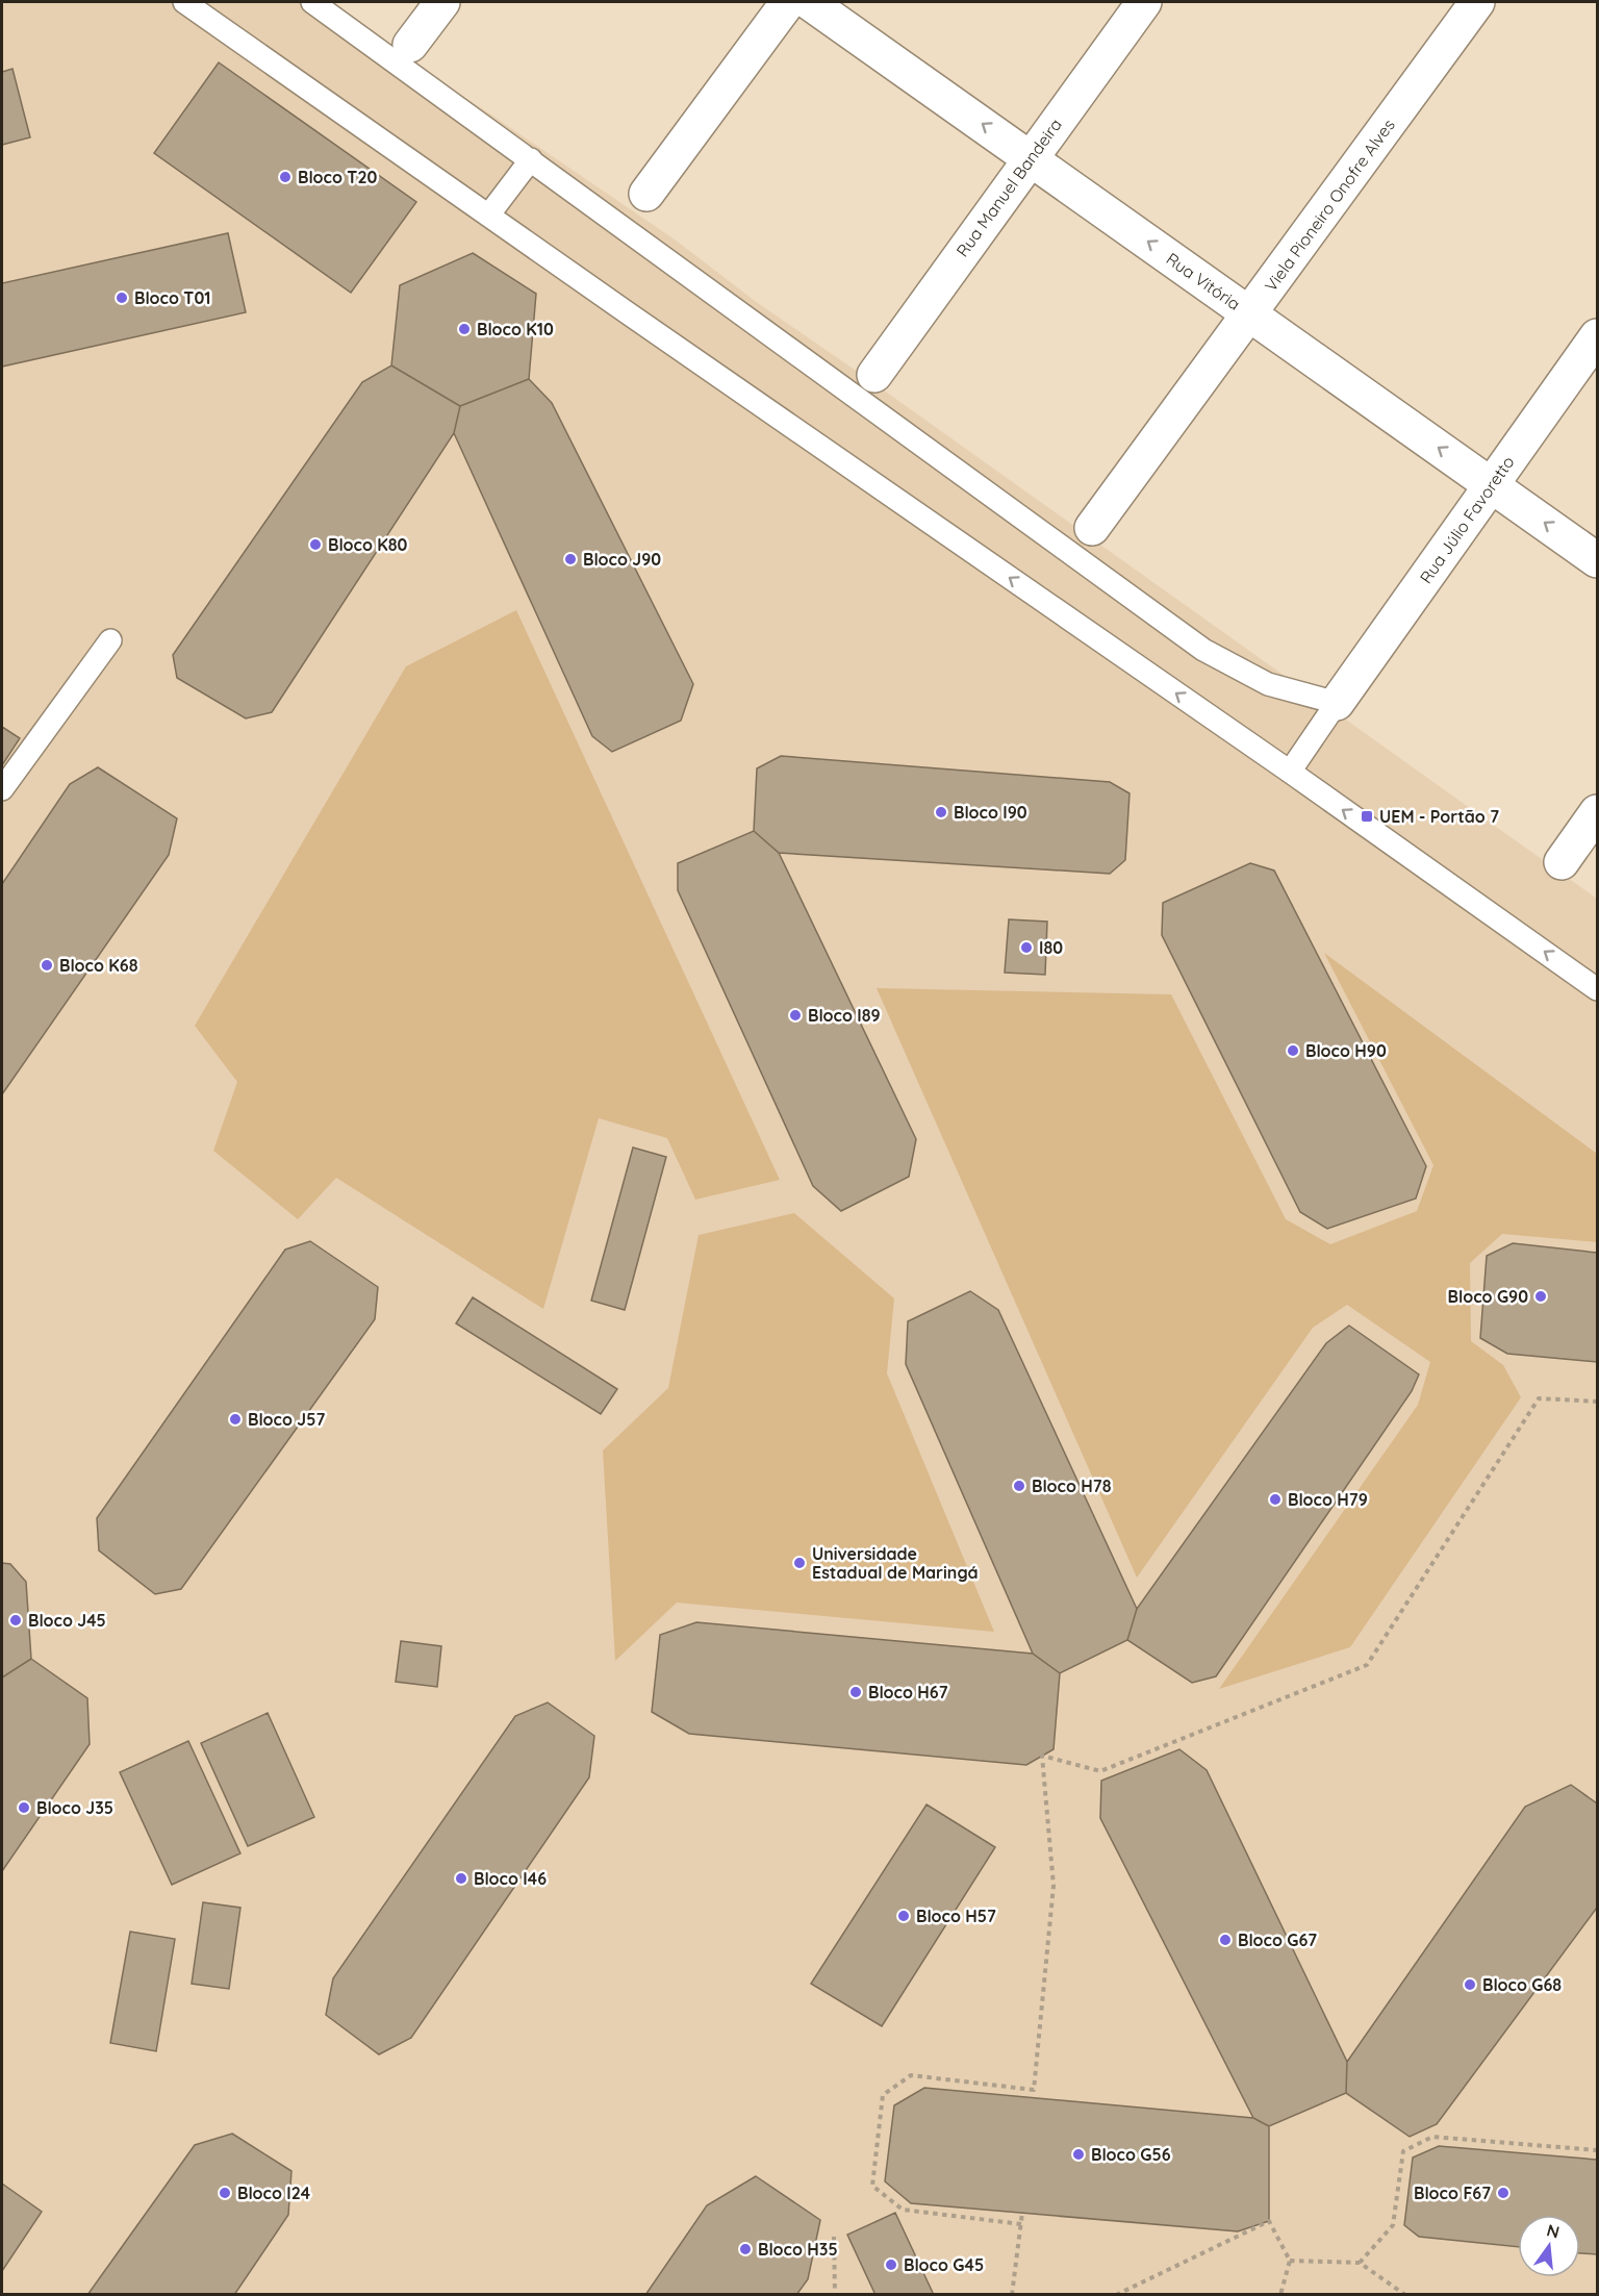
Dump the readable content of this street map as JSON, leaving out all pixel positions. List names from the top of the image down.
{
  "streets": {
    "street": [
      "Rua Manuel Bandeira",
      "Viela Pioneiro Onofre Alves",
      "Rua Vitória",
      "Rua Júlio Favoretto"
    ]
  },
  "crossings": [
    ["Rua Manuel Bandeira", "Rua Vitória"],
    ["Viela Pioneiro Onofre Alves", "Rua Vitória"],
    ["Rua Vitória", "Rua Júlio Favoretto"]
  ],
  "one_way": ["Rua Vitória"],
  "places": {
    "other": [
      "Bloco T20",
      "Bloco T01",
      "Bloco K10",
      "Bloco K80",
      "Bloco J90",
      "Bloco I90",
      "I80",
      "Bloco K68",
      "Bloco I89",
      "Bloco H90",
      "Bloco G90",
      "Bloco J57",
      "Bloco H78",
      "Bloco H79",
      "Universidade Estadual de Maringá",
      "Bloco J45",
      "Bloco H67",
      "Bloco J35",
      "Bloco I46",
      "Bloco H57",
      "Bloco G67",
      "Bloco G68",
      "Bloco G56",
      "Bloco I24",
      "Bloco F67",
      "Bloco H35",
      "Bloco G45"
    ],
    "transit": ["UEM - Portão 7"]
  },
  "north": "top"
}
